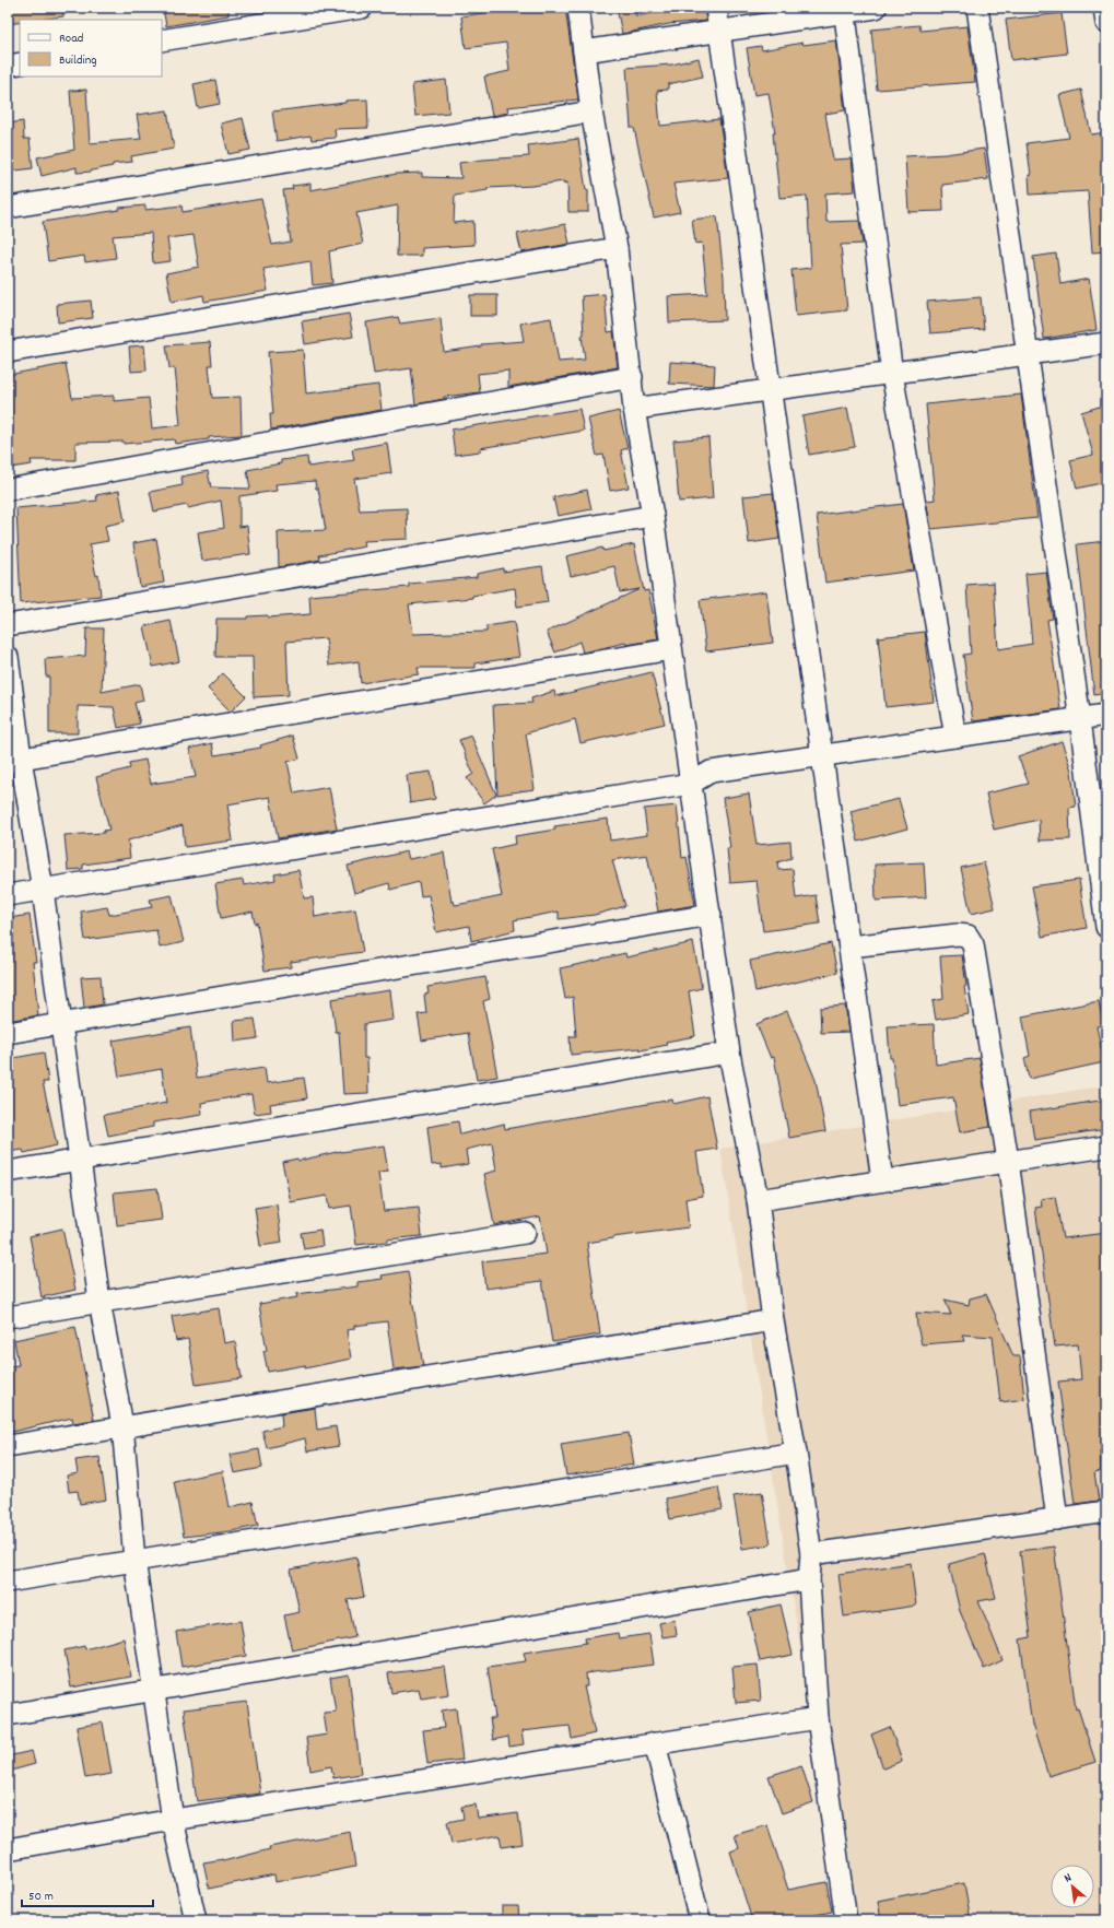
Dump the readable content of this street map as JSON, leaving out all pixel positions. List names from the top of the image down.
{
  "legend": ["Road", "Building"],
  "scale_bar": "50 m",
  "north": "top left"
}
